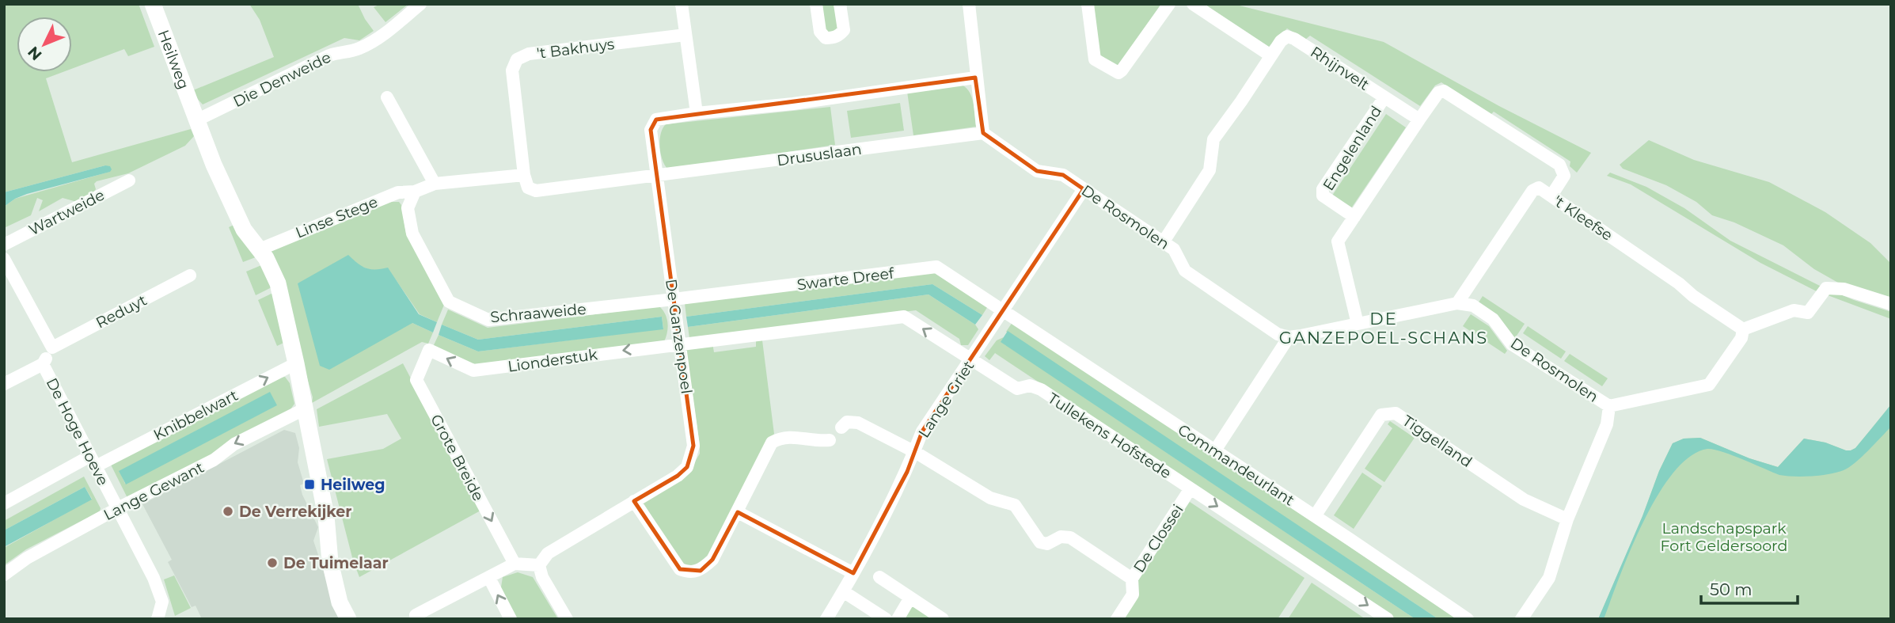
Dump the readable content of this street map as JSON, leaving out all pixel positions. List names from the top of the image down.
{
  "streets": {
    "street": [
      "'t Bakhuys",
      "Heilweg",
      "Rhijnvelt",
      "Die Denweide",
      "Engelenland",
      "Drususlaan",
      "Wartweide",
      "Linse Stege",
      "De Rosmolen",
      "'t Kleefse",
      "Swarte Dreef",
      "Reduyt",
      "Schraaweide",
      "De Ganzenpoel",
      "Lionderstuk",
      "Lange Griet",
      "Knibbelwart",
      "De Hoge Hoeve",
      "Tullekens Hofstede",
      "Tiggelland",
      "Grote Breide",
      "Commandeurlant",
      "Lange Gewant",
      "De Clossei"
    ]
  },
  "crossings": [
    ["Heilweg", "Die Denweide"],
    ["Heilweg", "Linse Stege"],
    ["Heilweg", "Knibbelwart"],
    ["Heilweg", "Lange Gewant"],
    ["Rhijnvelt", "Engelenland"],
    ["Rhijnvelt", "De Rosmolen"],
    ["Drususlaan", "De Rosmolen"],
    ["Drususlaan", "De Ganzenpoel"],
    ["Linse Stege", "Schraaweide"],
    ["De Rosmolen", "'t Kleefse"],
    ["De Rosmolen", "Lange Griet"],
    ["De Rosmolen", "Tiggelland"],
    ["Swarte Dreef", "Schraaweide"],
    ["Swarte Dreef", "De Ganzenpoel"],
    ["Swarte Dreef", "Lange Griet"],
    ["Swarte Dreef", "Commandeurlant"],
    ["Reduyt", "De Hoge Hoeve"],
    ["Schraaweide", "De Ganzenpoel"],
    ["De Ganzenpoel", "Lionderstuk"],
    ["De Ganzenpoel", "Tullekens Hofstede"],
    ["Lionderstuk", "Tullekens Hofstede"],
    ["Lionderstuk", "Grote Breide"],
    ["Lange Griet", "Tullekens Hofstede"],
    ["Lange Griet", "Commandeurlant"],
    ["Knibbelwart", "De Hoge Hoeve"],
    ["De Hoge Hoeve", "Lange Gewant"],
    ["Tullekens Hofstede", "De Clossei"],
    ["Tiggelland", "Commandeurlant"]
  ],
  "one_way": [
    "Lionderstuk",
    "Knibbelwart",
    "Grote Breide",
    "Lange Gewant"
  ],
  "districts": ["DE GANZEPOEL-SCHANS"],
  "parks": ["Landschapspark Fort Geldersoord"],
  "places": {
    "transit": ["Heilweg"],
    "other": ["De Verrekijker", "De Tuimelaar"]
  },
  "scale_bar": "50 m",
  "north": "bottom left"
}
